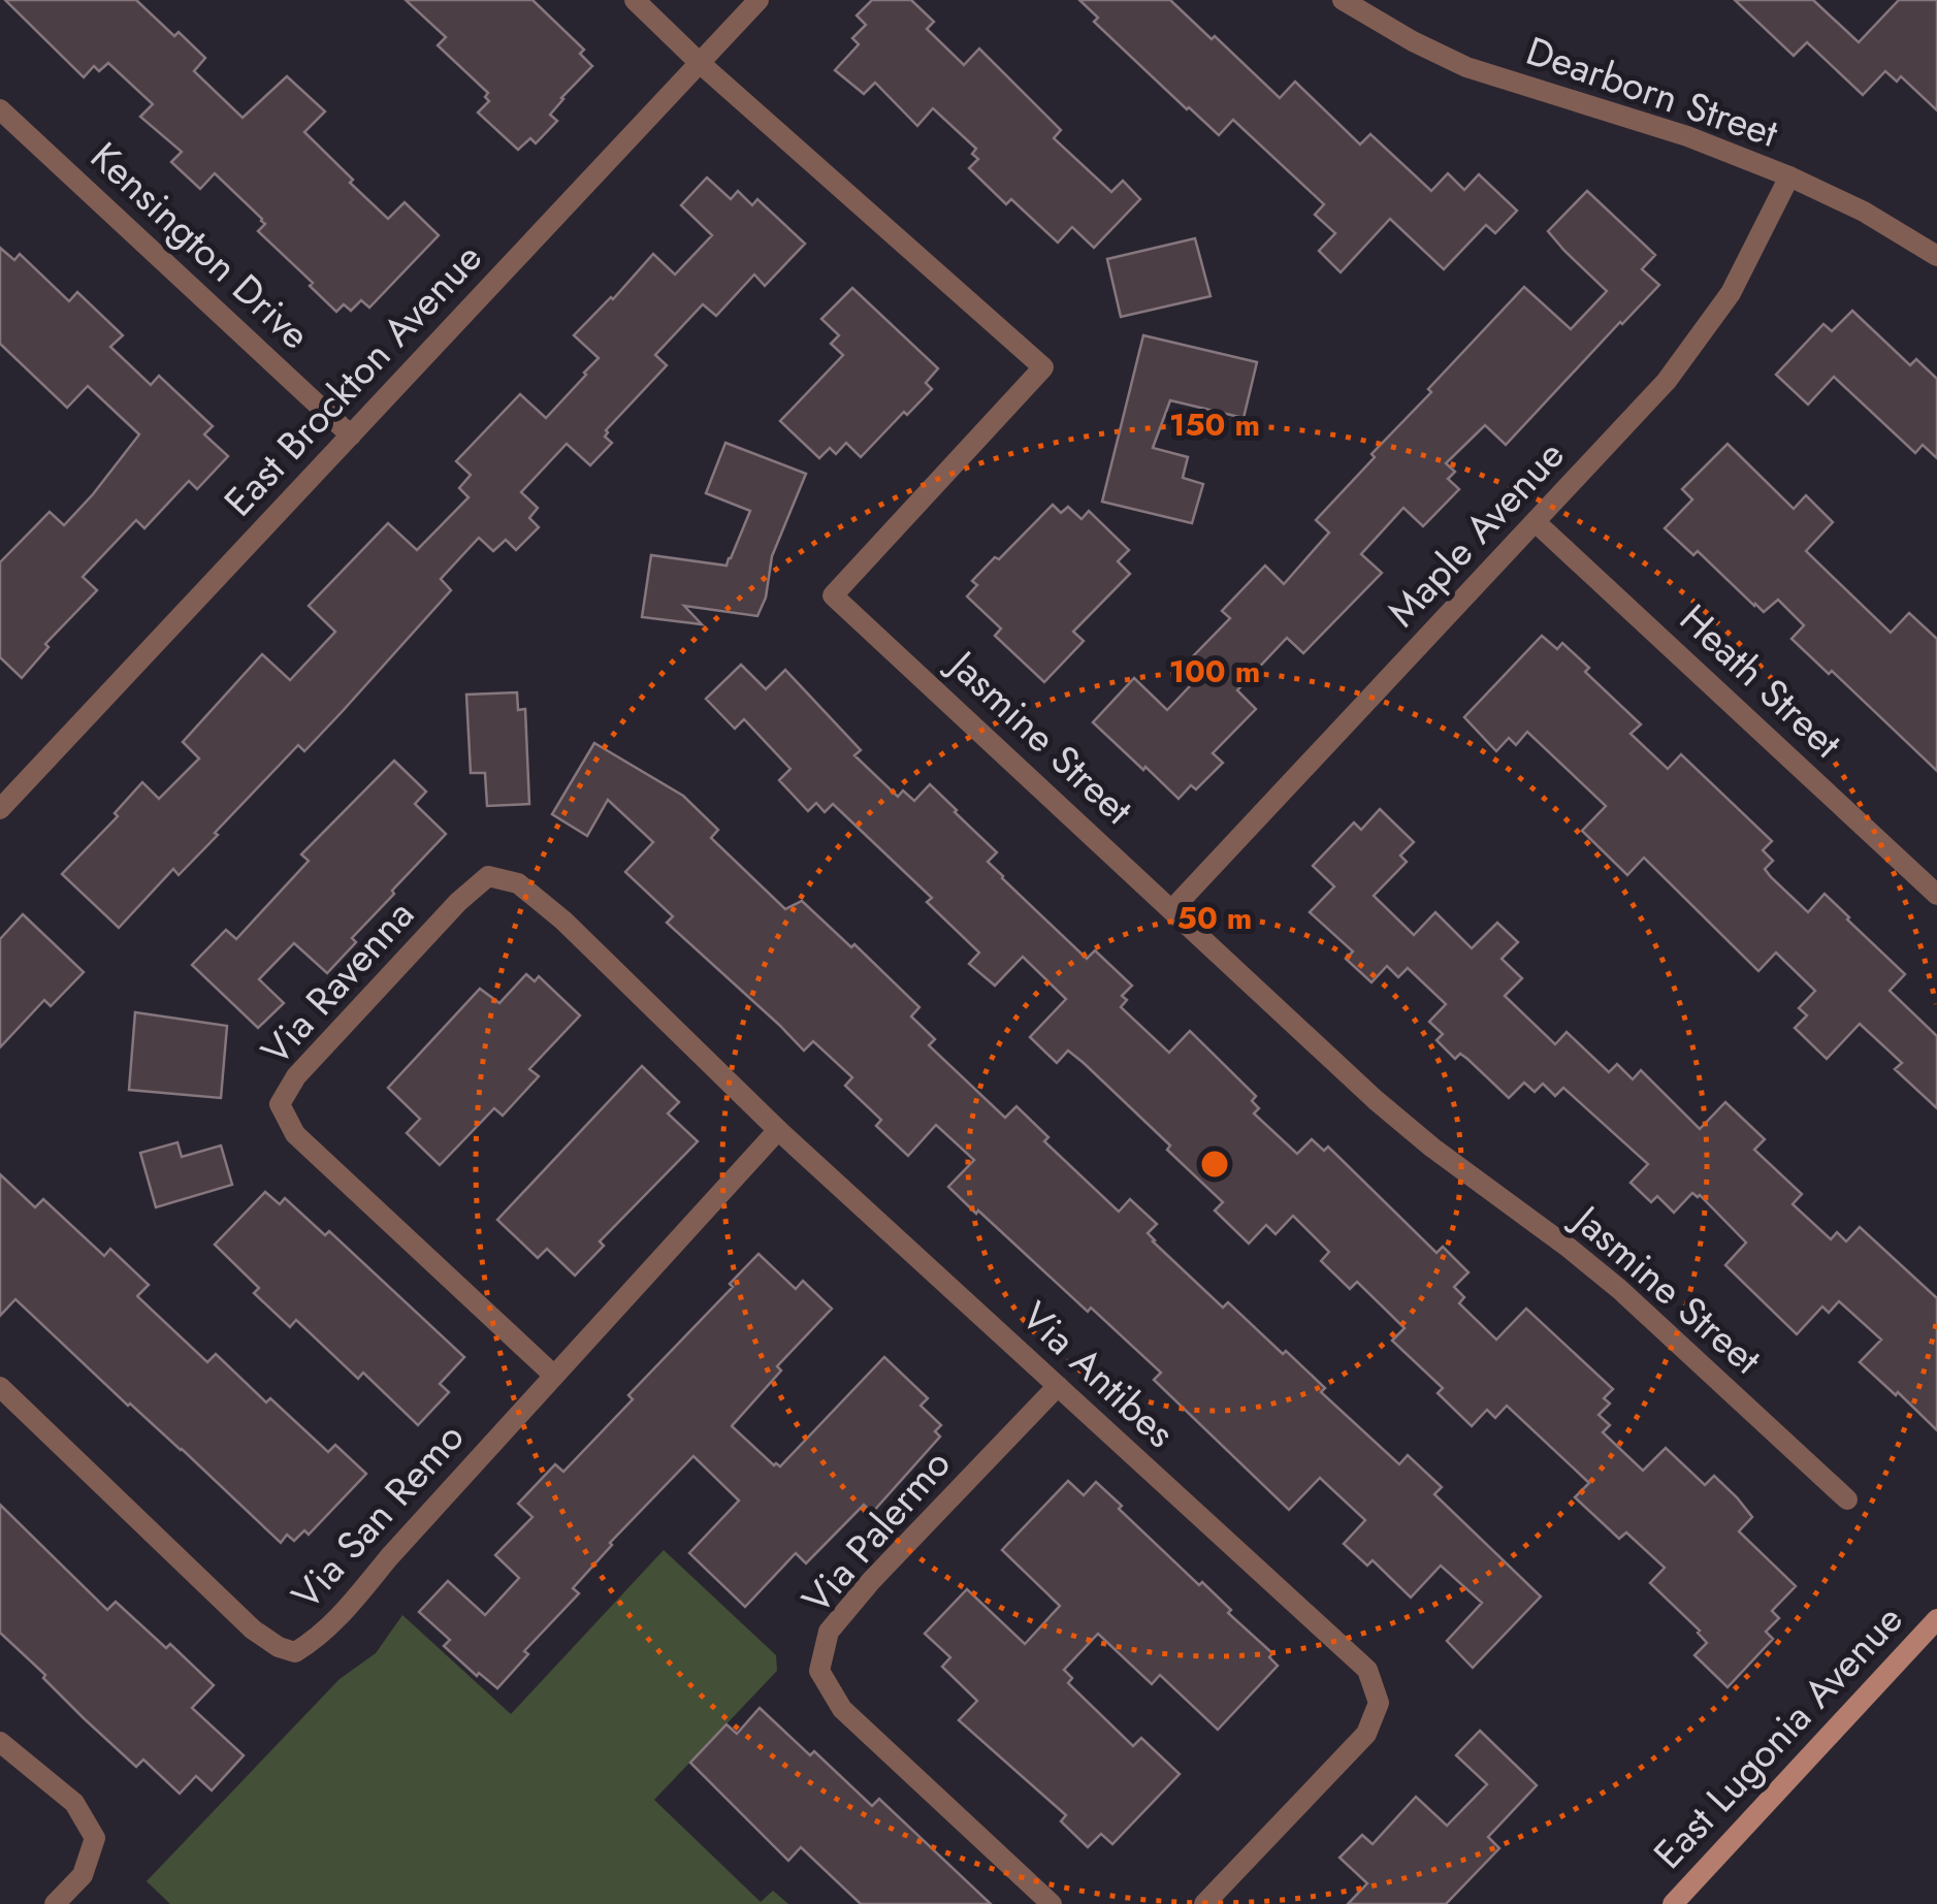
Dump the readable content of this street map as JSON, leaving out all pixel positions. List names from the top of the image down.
{
  "streets": {
    "main road": ["East Lugonia Avenue"],
    "street": [
      "Dearborn Street",
      "Kensington Drive",
      "East Brockton Avenue",
      "Maple Avenue",
      "Heath Street",
      "Jasmine Street",
      "Via Ravenna",
      "Via Antibes",
      "Via San Remo",
      "Via Palermo"
    ]
  },
  "crossings": [
    ["Dearborn Street", "Maple Avenue"],
    ["Kensington Drive", "East Brockton Avenue"],
    ["East Brockton Avenue", "Jasmine Street"],
    ["Maple Avenue", "Heath Street"],
    ["Maple Avenue", "Jasmine Street"],
    ["Via Ravenna", "Via Antibes"],
    ["Via Ravenna", "Via San Remo"],
    ["Via Antibes", "Via San Remo"],
    ["Via Antibes", "Via Palermo"]
  ],
  "rings": ["150 m", "100 m", "50 m"]
}
